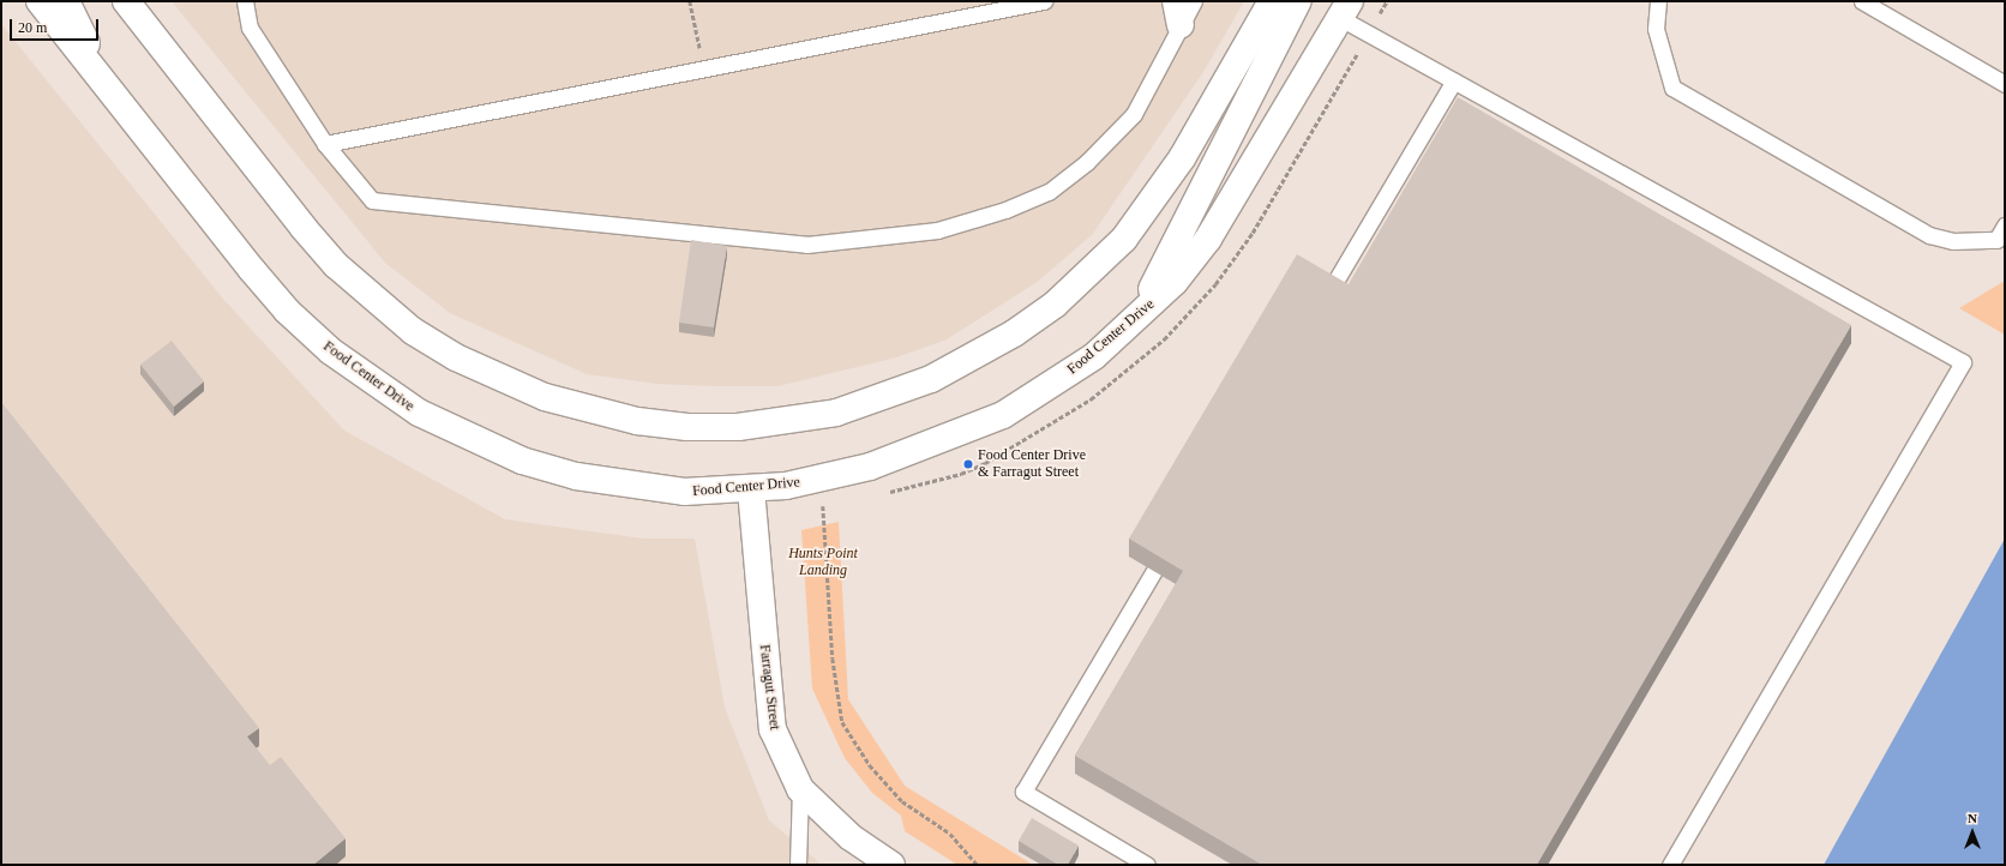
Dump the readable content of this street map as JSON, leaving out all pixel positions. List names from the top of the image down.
{
  "streets": {
    "main road": ["Food Center Drive", "Farragut Street"]
  },
  "crossings": [
    ["Food Center Drive", "Farragut Street"]
  ],
  "parks": ["Hunts Point Landing"],
  "places": ["Food Center Drive & Farragut Street"],
  "scale_bar": "20 m",
  "north": "top"
}
